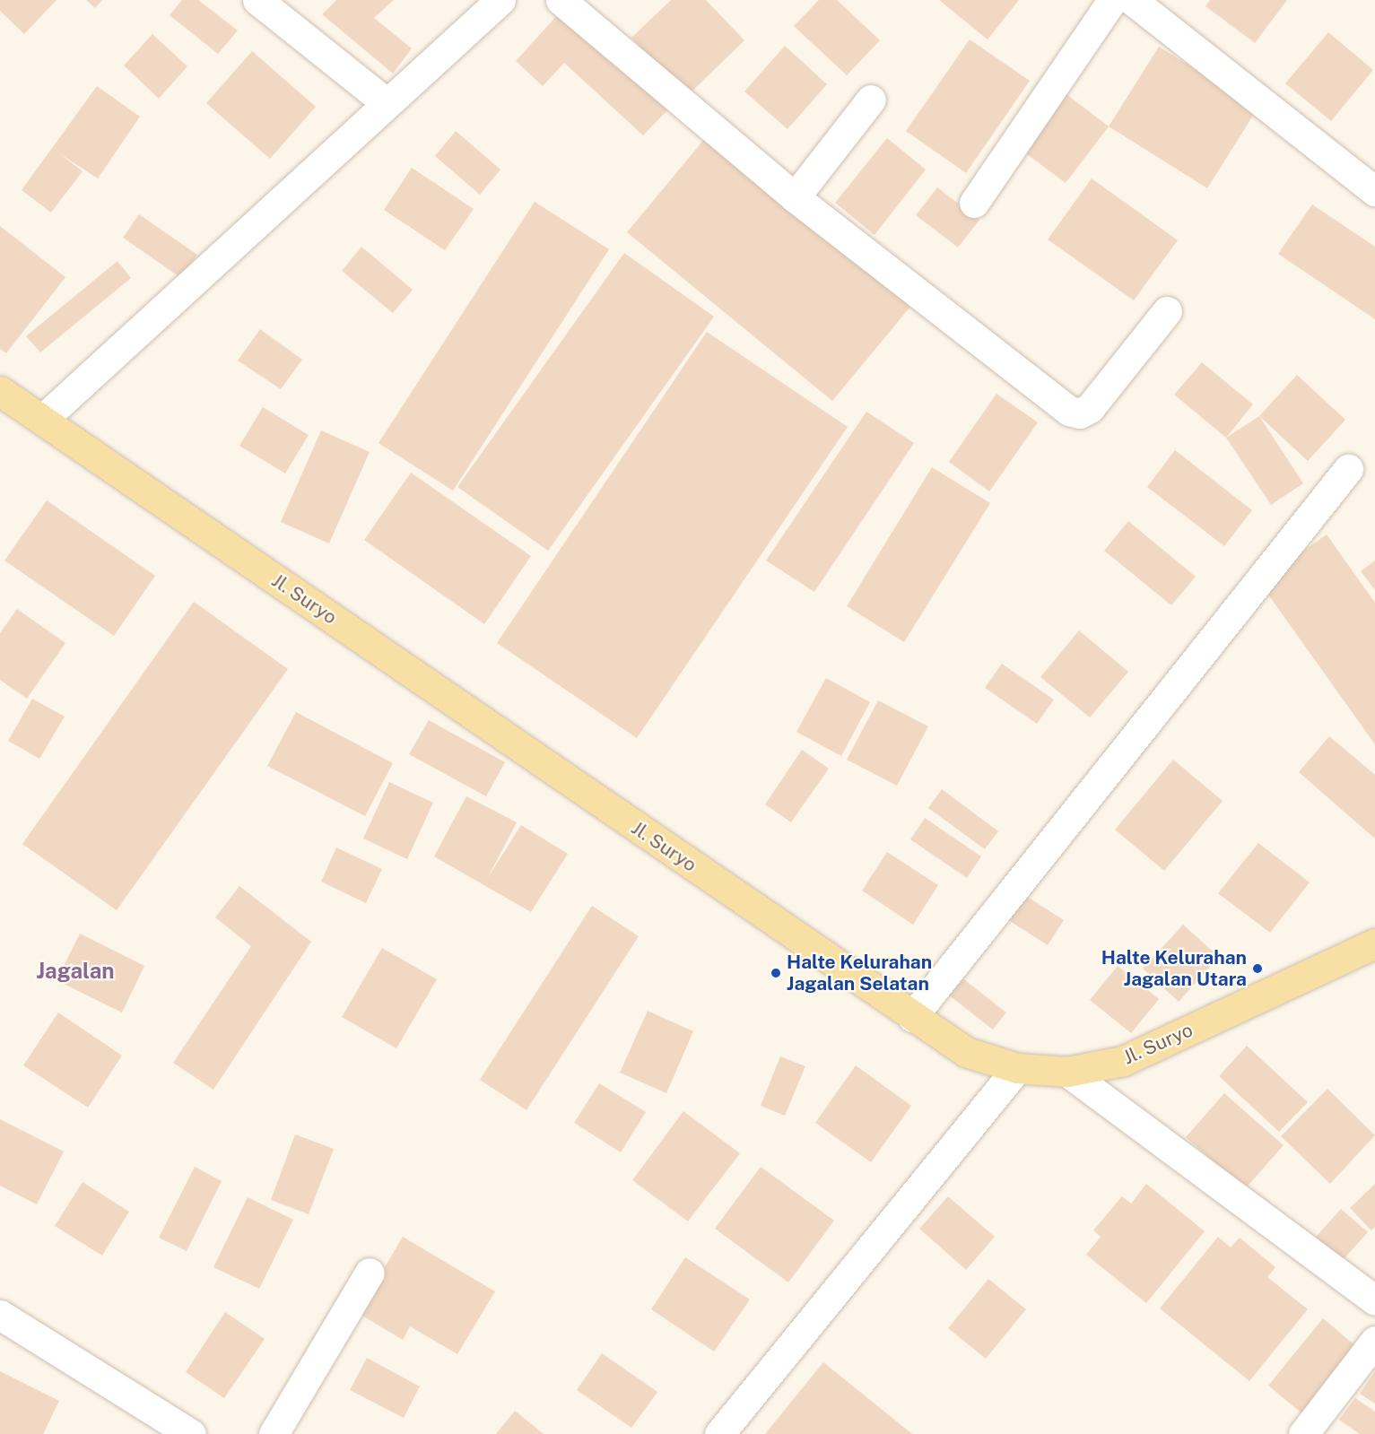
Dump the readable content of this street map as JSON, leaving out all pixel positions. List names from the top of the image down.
{
  "streets": {
    "main road": ["Jl. Suryo"]
  },
  "districts": ["Jagalan"],
  "places": ["Halte Kelurahan Jagalan Utara", "Halte Kelurahan Jagalan Selatan"]
}
